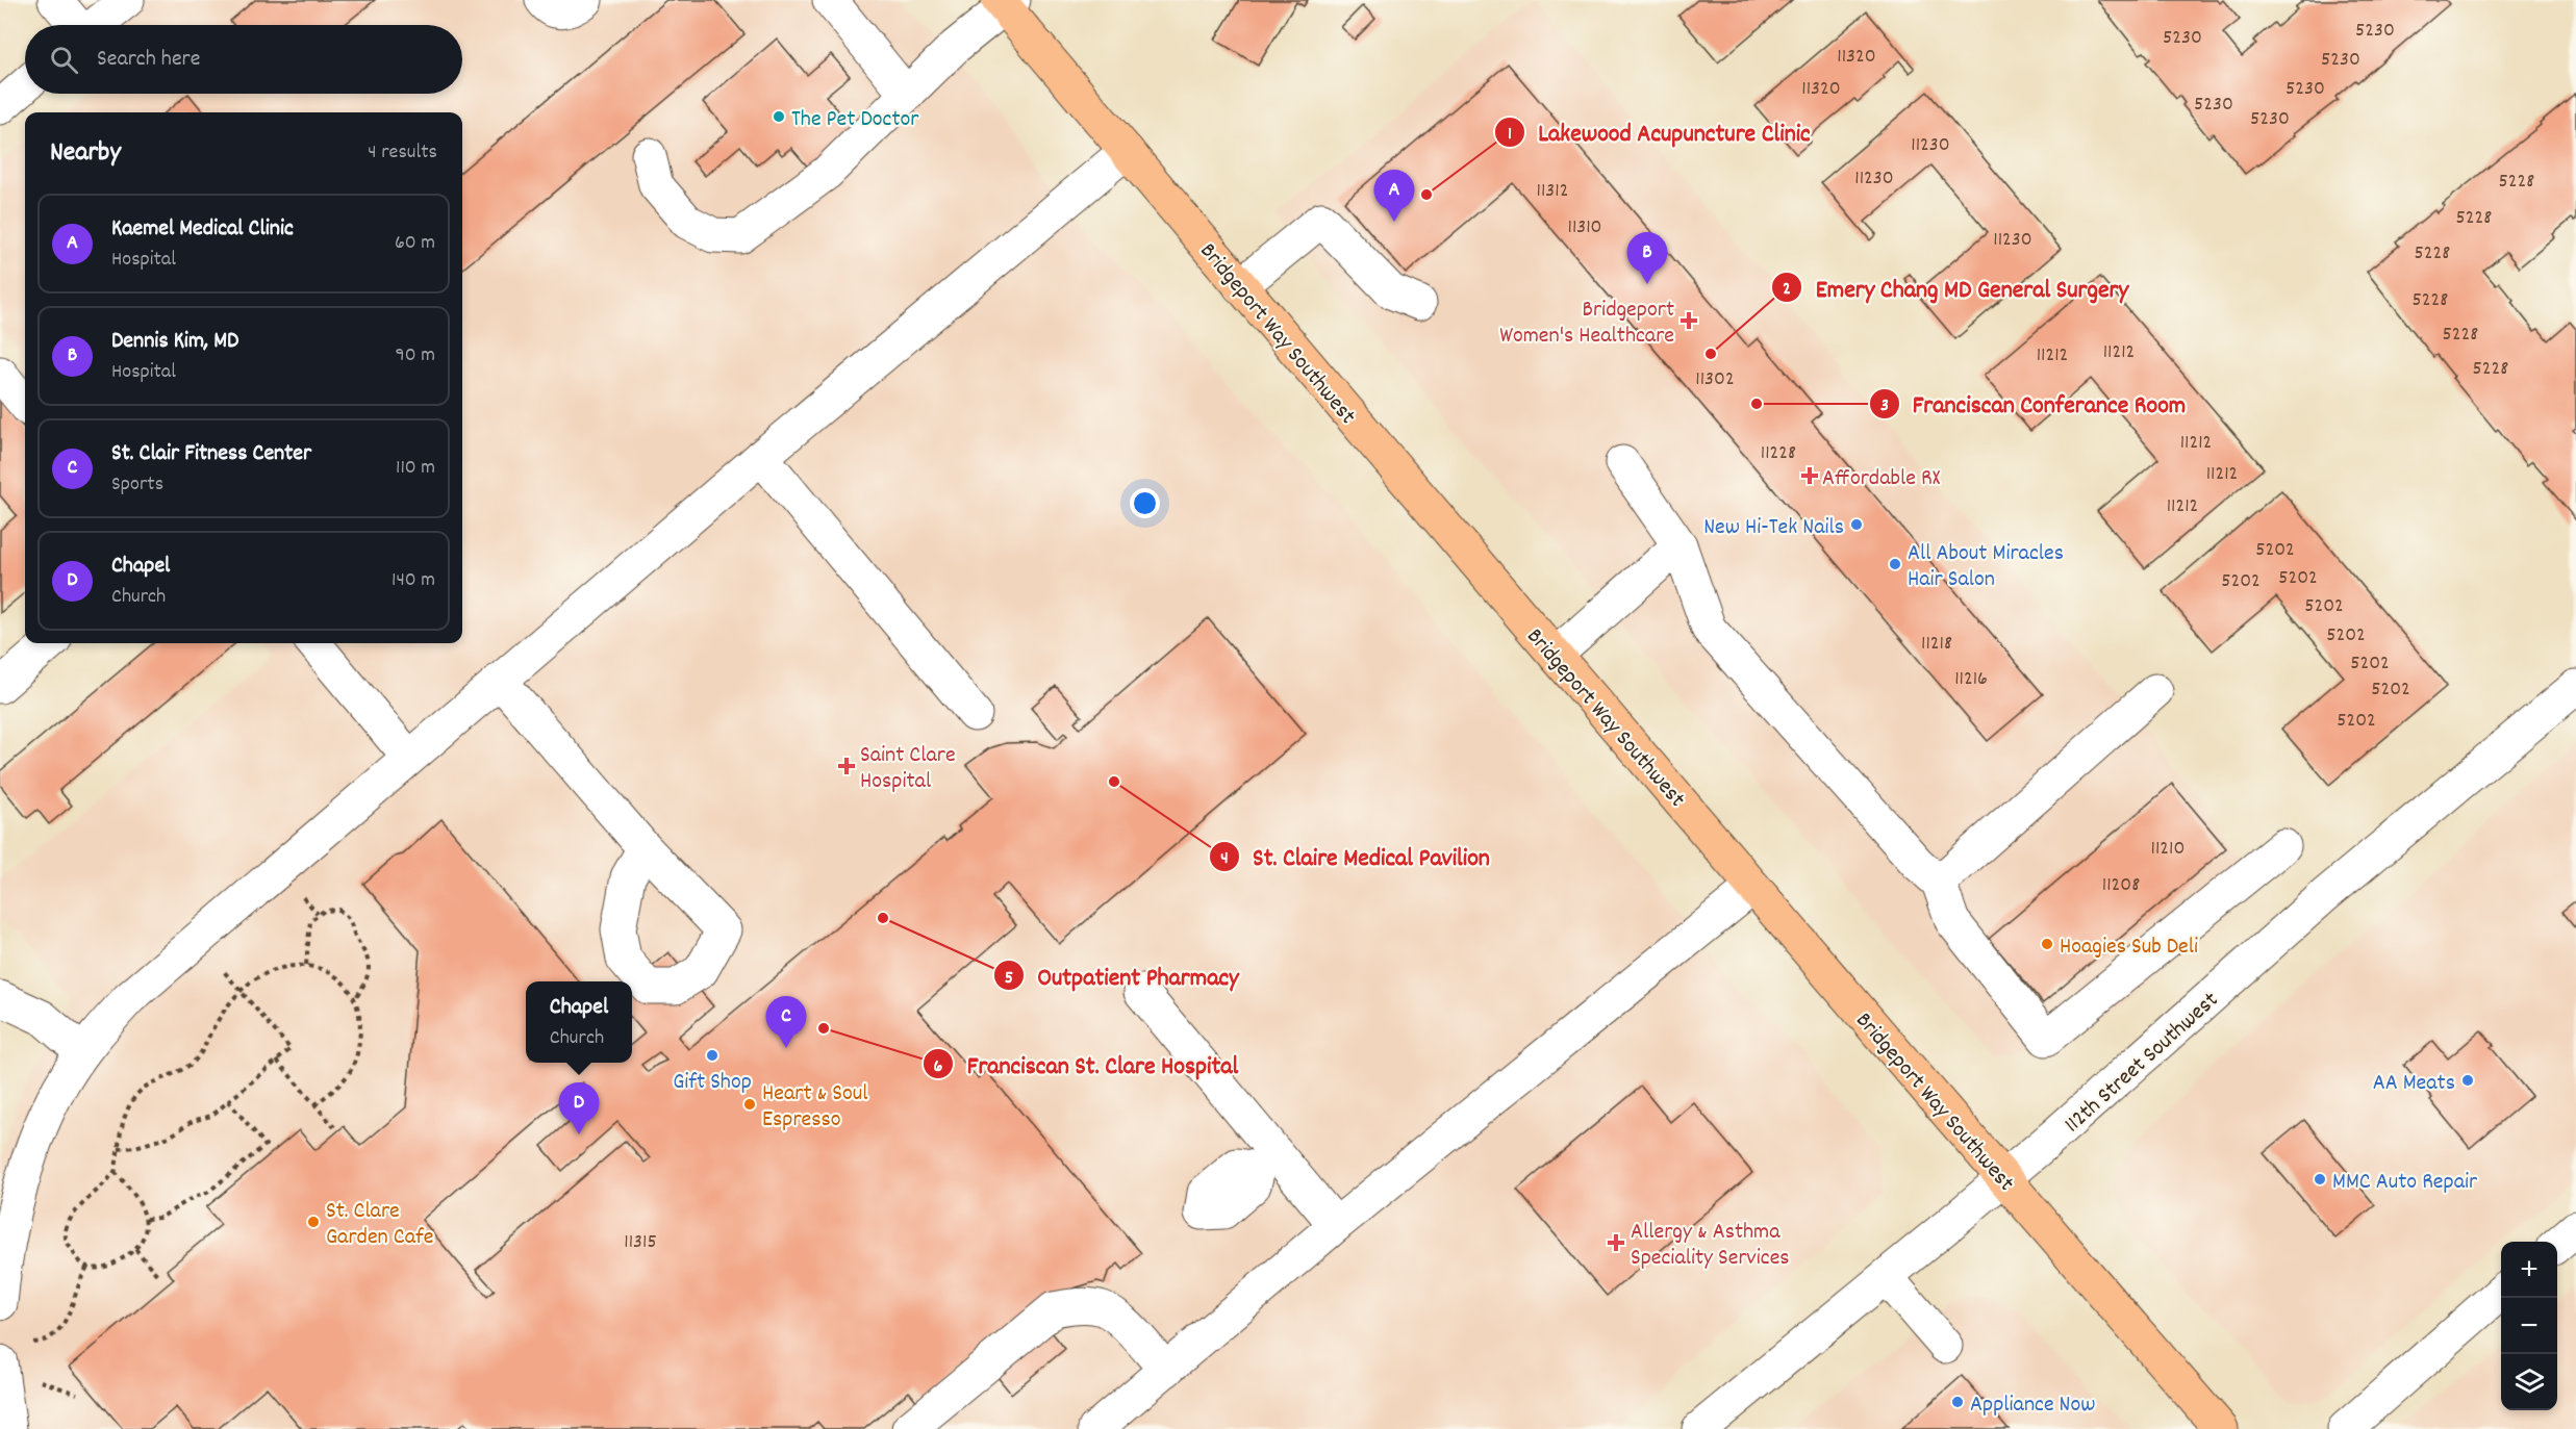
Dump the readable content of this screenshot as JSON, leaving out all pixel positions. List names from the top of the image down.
{
  "streets": {
    "main road": ["Bridgeport Way Southwest"],
    "street": ["112th Street Southwest"]
  },
  "crossings": [
    ["Bridgeport Way Southwest", "112th Street Southwest"]
  ],
  "places": {
    "other": [
      "The Pet Doctor",
      "Lakewood Acupuncture Clinic",
      "Emery Chang MD General Surgery",
      "Franciscan Conferance Room",
      "New Hi-Tek Nails",
      "All About Miracles Hair Salon",
      "St. Claire Medical Pavilion",
      "Outpatient Pharmacy",
      "Hoagies Sub Deli",
      "Franciscan St. Clare Hospital",
      "Gift Shop",
      "AA Meats",
      "Heart & Soul Espresso",
      "MMC Auto Repair",
      "St. Clare Garden Cafe",
      "Appliance Now"
    ],
    "health": [
      "Bridgeport Women's Healthcare",
      "Affordable RX",
      "Saint Clare Hospital",
      "Allergy & Asthma Speciality Services"
    ]
  },
  "house_numbers": [
    "5230",
    "5230",
    "11320",
    "5230",
    "11320",
    "5230",
    "5230",
    "5230",
    "11230",
    "11230",
    "5228",
    "11312",
    "5228",
    "11310",
    "11230",
    "5228",
    "5228",
    "5228",
    "11212",
    "11212",
    "5228",
    "11302",
    "11212",
    "11228",
    "11212",
    "11212",
    "5202",
    "5202",
    "5202",
    "5202",
    "5202",
    "11218",
    "5202",
    "11216",
    "5202",
    "5202",
    "11210",
    "11208",
    "11315"
  ],
  "page": {
    "search": "Search here",
    "heading": ["Nearby", "4 results"],
    "pins": [
      "A",
      "B",
      "C",
      "D"
    ],
    "list": [
      {
        "mark": "A",
        "name": "Kaemel Medical Clinic",
        "note": "Hospital",
        "value": "60 m"
      },
      {
        "mark": "B",
        "name": "Dennis Kim, MD",
        "note": "Hospital",
        "value": "90 m"
      },
      {
        "mark": "C",
        "name": "St. Clair Fitness Center",
        "note": "Sports",
        "value": "110 m"
      },
      {
        "mark": "D",
        "name": "Chapel",
        "note": "Church",
        "value": "140 m"
      }
    ],
    "popup": ["Chapel", "Church"],
    "map_buttons": ["+", "−"]
  }
}
